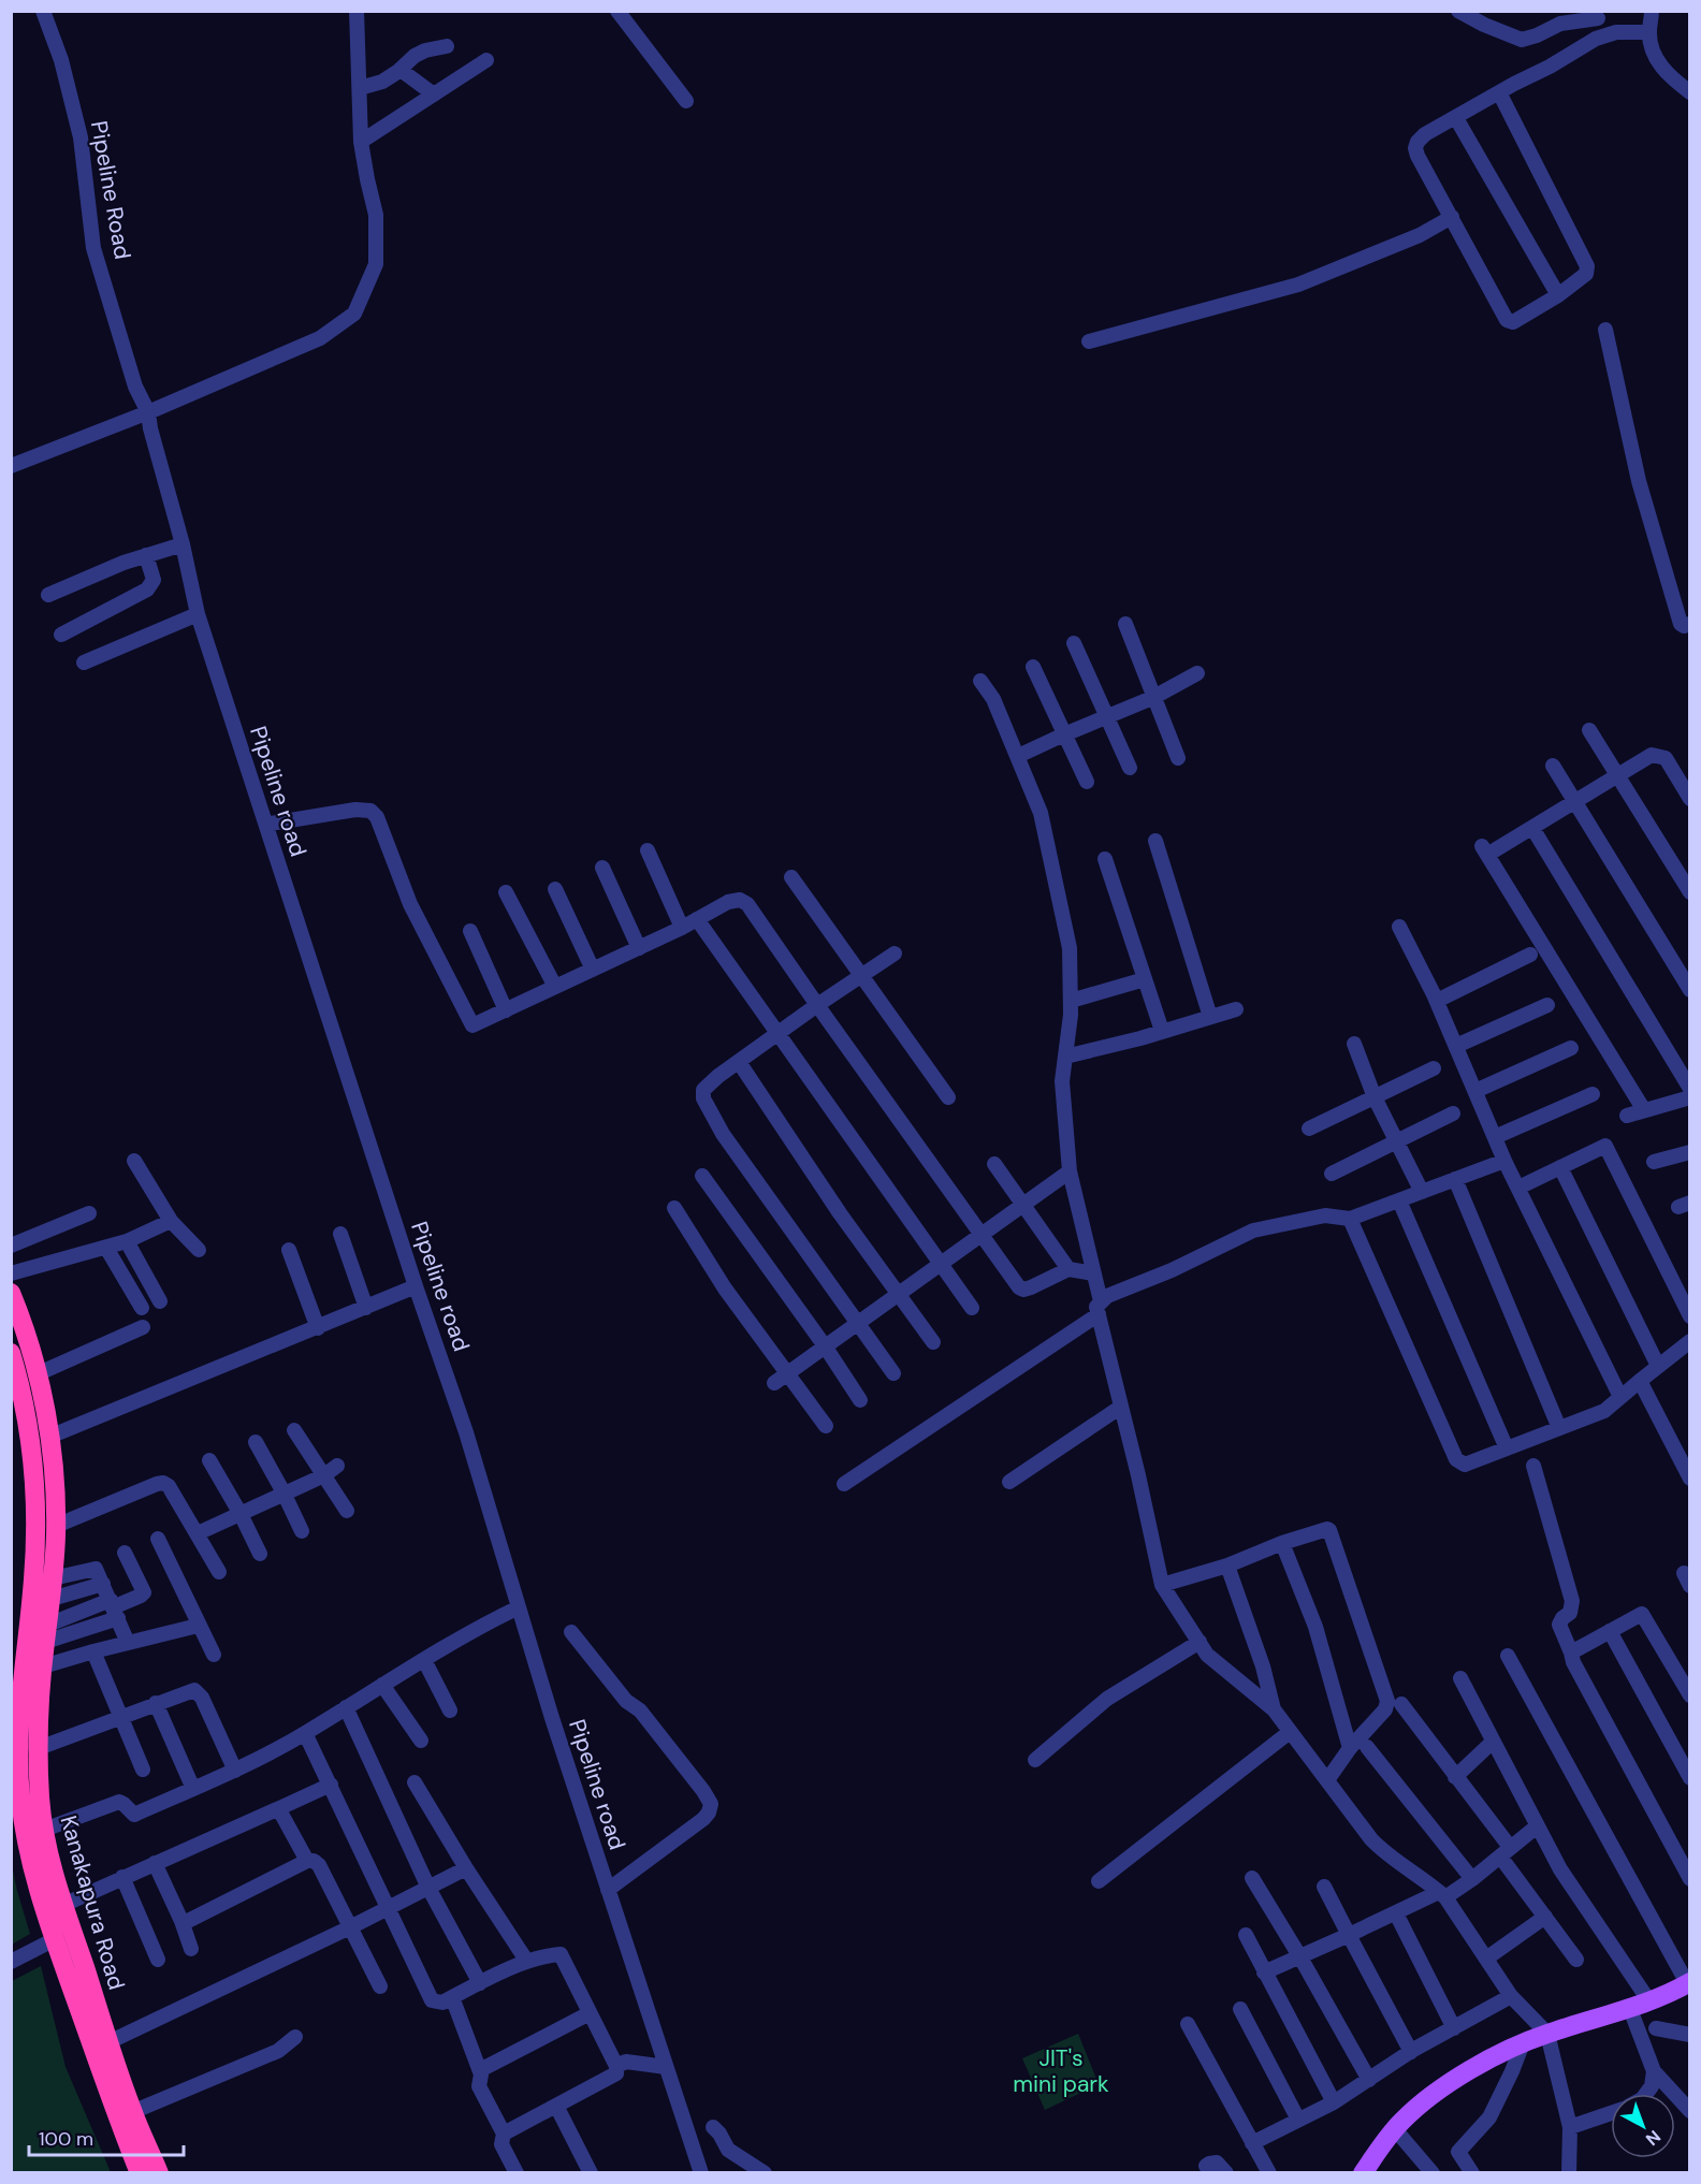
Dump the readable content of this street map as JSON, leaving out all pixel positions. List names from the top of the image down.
{
  "streets": {
    "highway": ["Kanakapura Road"],
    "street": ["Pipeline Road", "Pipeline road"]
  },
  "crossings": [
    ["Pipeline Road", "Pipeline road"]
  ],
  "parks": ["JIT's mini park"],
  "scale_bar": "100 m",
  "north": "bottom right"
}
